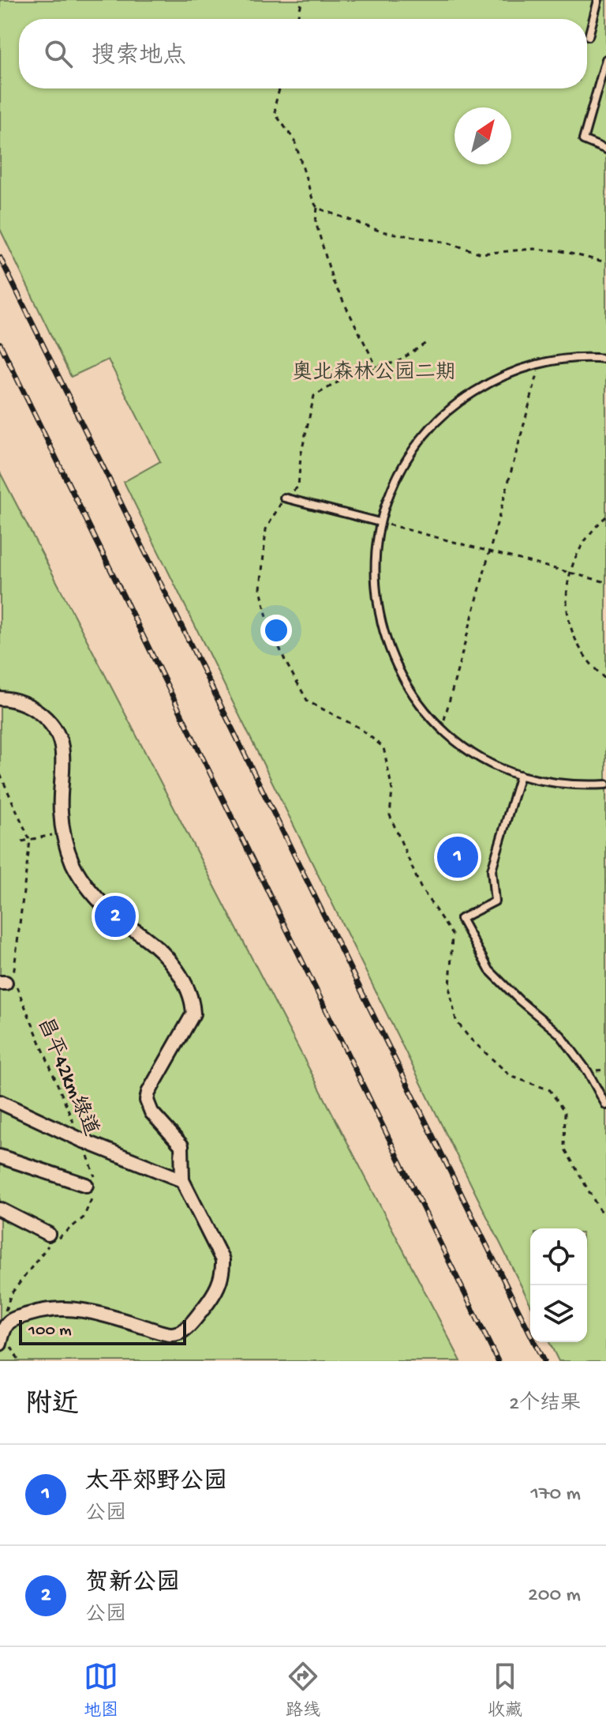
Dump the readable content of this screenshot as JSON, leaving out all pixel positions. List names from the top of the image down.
{
  "streets": {
    "path": ["昌平42km绿道"]
  },
  "parks": ["奥北森林公园二期"],
  "scale_bar": "100 m",
  "north": "top right",
  "page": {
    "search": "搜索地点",
    "pins": ["1", "2"],
    "scale": "100 m",
    "heading": ["附近", "2个结果"],
    "list": [
      {
        "mark": "1",
        "name": "太平郊野公园",
        "note": "公园",
        "value": "170 m"
      },
      {
        "mark": "2",
        "name": "贺新公园",
        "note": "公园",
        "value": "200 m"
      }
    ],
    "nav": ["地图", "路线", "收藏"]
  }
}
